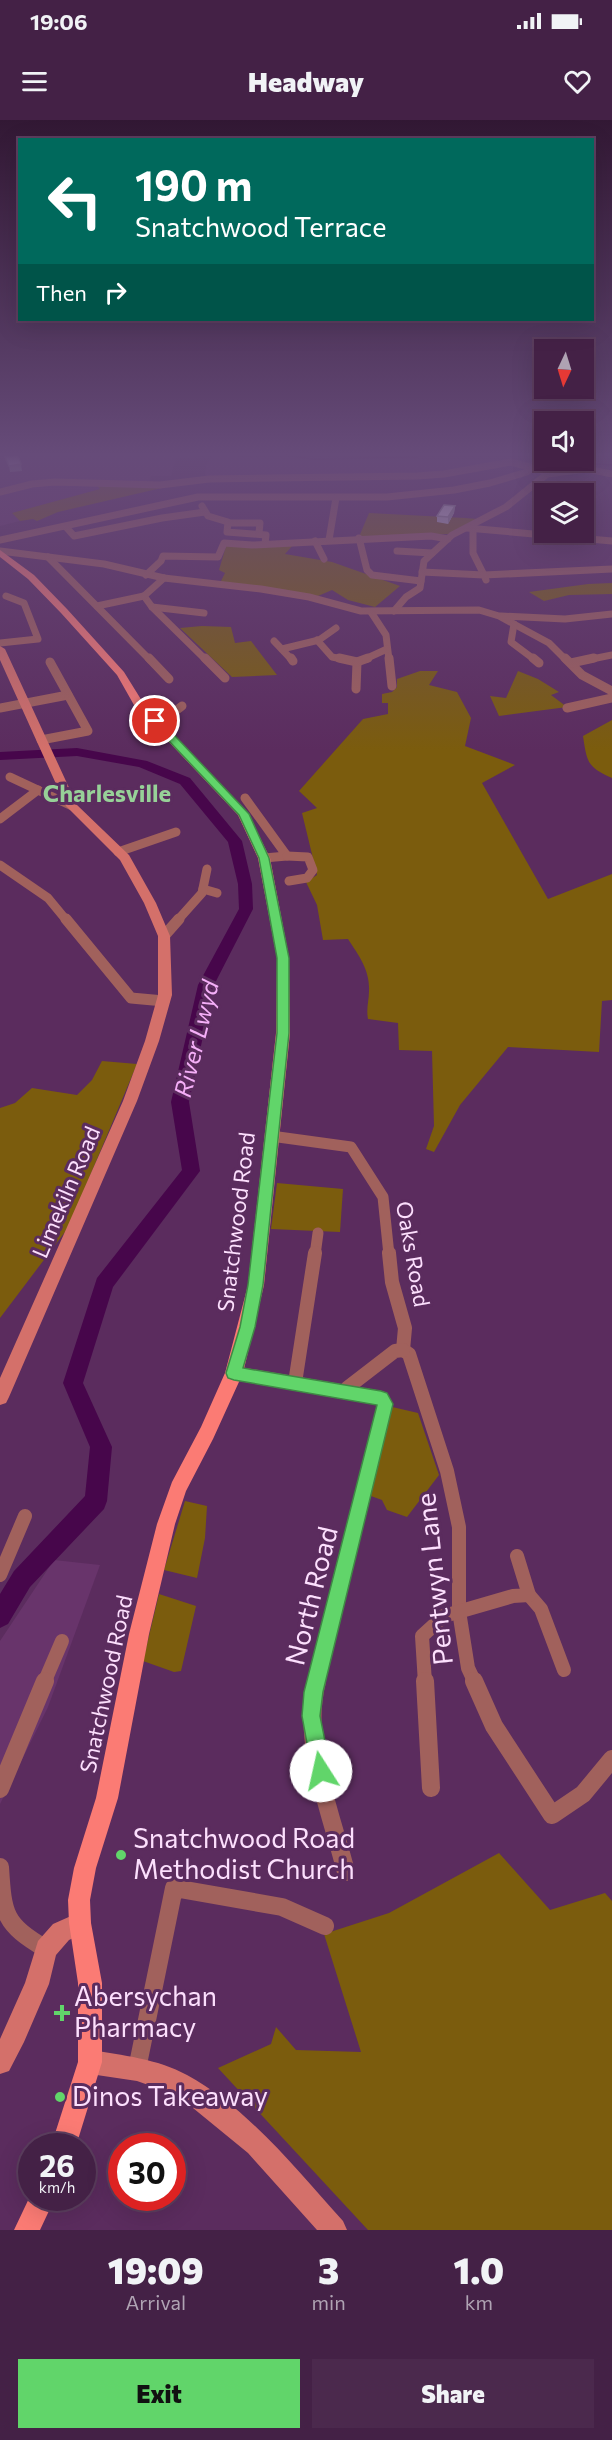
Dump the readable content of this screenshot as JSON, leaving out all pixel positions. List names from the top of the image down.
{
  "streets": {
    "main road": ["Limekiln Road", "Snatchwood Road"],
    "street": ["Oaks Road", "Pentwyn Lane", "North Road"]
  },
  "crossings": [
    ["Snatchwood Road", "Oaks Road"],
    ["Oaks Road", "Pentwyn Lane"]
  ],
  "districts": ["Charlesville"],
  "water": ["River Lwyd"],
  "places": {
    "other": ["Snatchwood Road Methodist Church", "Dinos Takeaway"],
    "health": ["Abersychan Pharmacy"]
  },
  "north": "bottom",
  "page": {
    "status": "19:06",
    "header": "Headway",
    "turn": ["190 m", "Snatchwood Terrace"],
    "then": "Then",
    "speed": "26 km/h",
    "limit": "30",
    "eta": [
      "19:09",
      "Arrival",
      "3",
      "min",
      "1.0",
      "km"
    ],
    "buttons": ["Exit", "Share"]
  }
}
